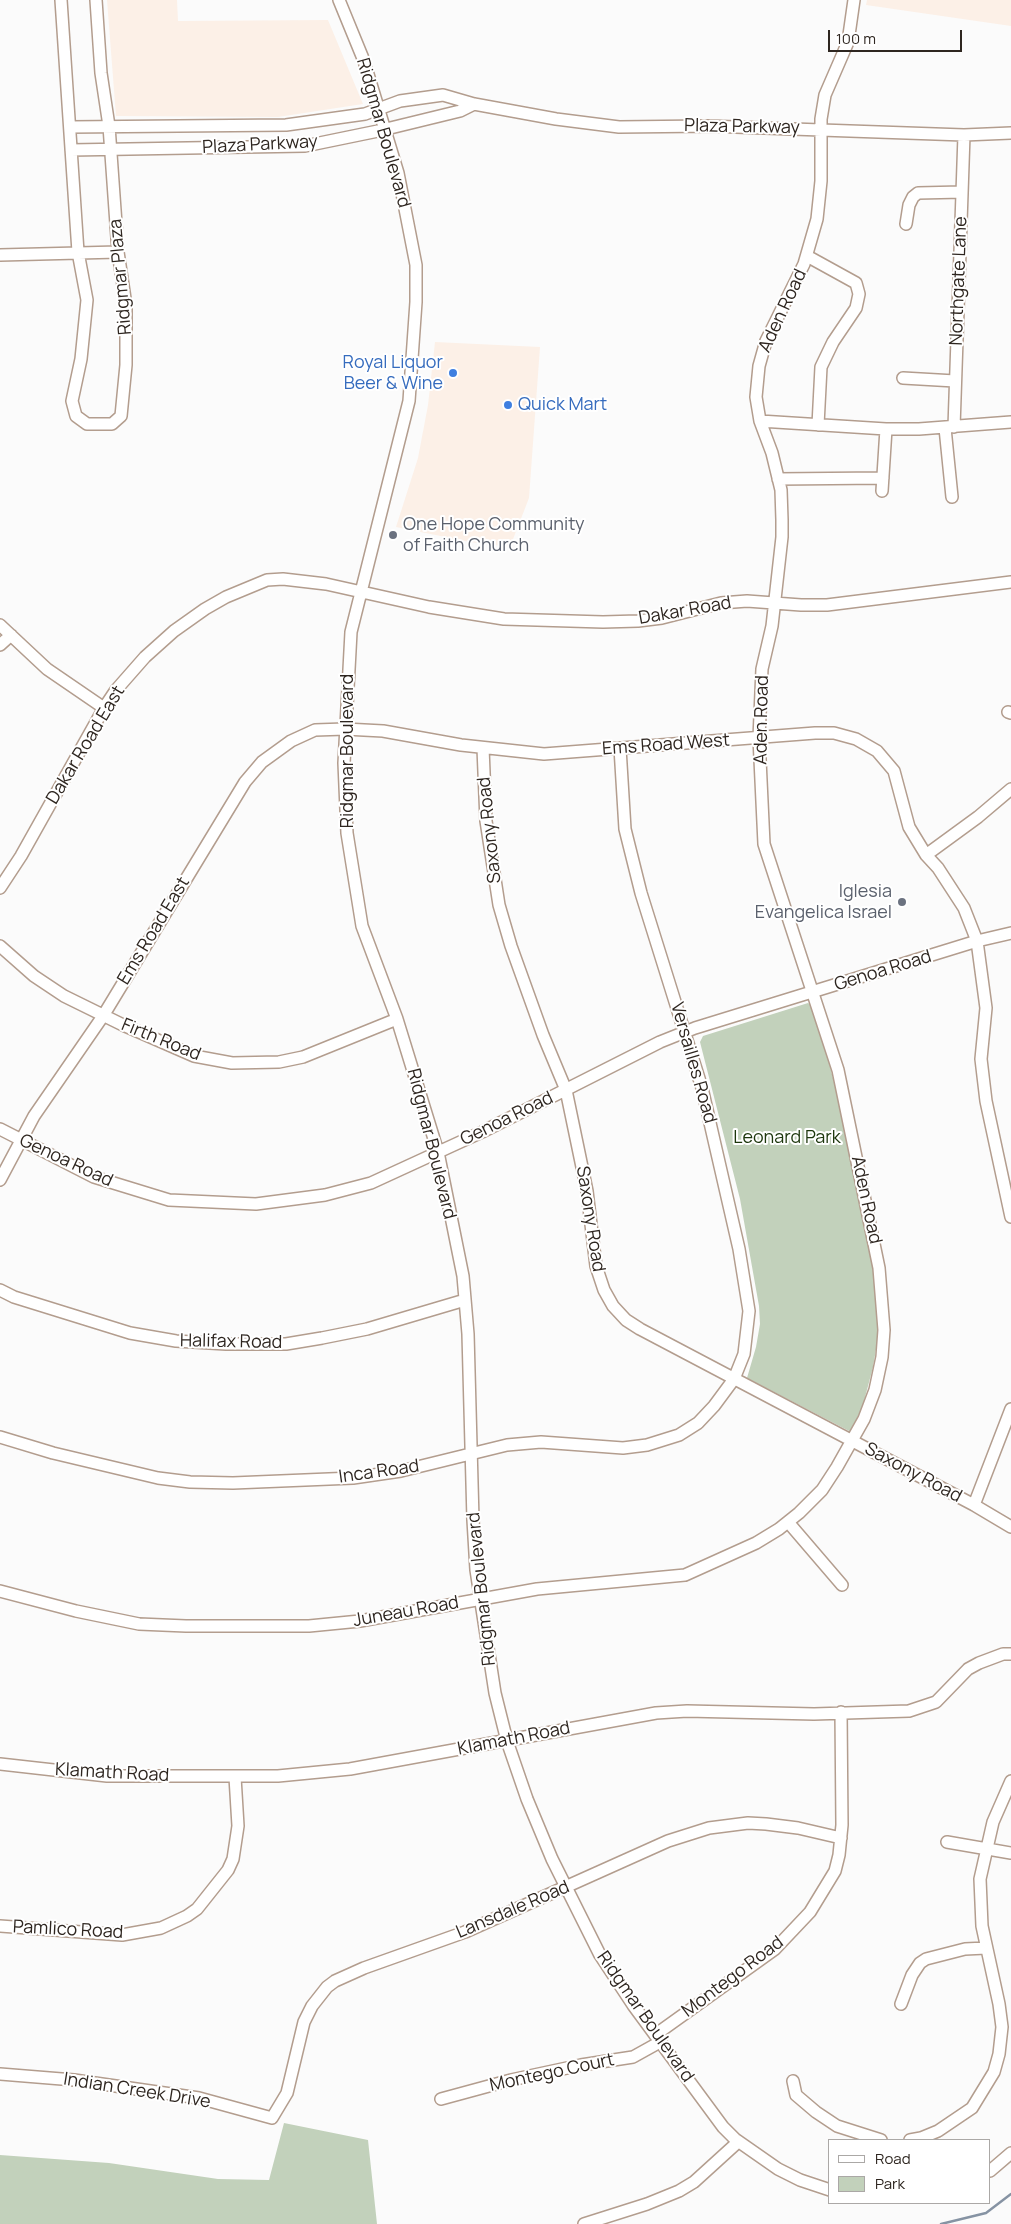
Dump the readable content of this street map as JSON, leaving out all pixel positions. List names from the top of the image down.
{
  "streets": {
    "street": [
      "Plaza Parkway",
      "Ridgmar Boulevard",
      "Ridgmar Plaza",
      "Northgate Lane",
      "Aden Road",
      "Dakar Road",
      "Dakar Road East",
      "Ems Road West",
      "Saxony Road",
      "Ems Road East",
      "Genoa Road",
      "Firth Road",
      "Versailles Road",
      "Halifax Road",
      "Inca Road",
      "Juneau Road",
      "Klamath Road",
      "Lansdale Road",
      "Pamlico Road",
      "Montego Road",
      "Montego Court",
      "Indian Creek Drive"
    ]
  },
  "crossings": [
    ["Plaza Parkway", "Ridgmar Boulevard"],
    ["Plaza Parkway", "Ridgmar Plaza"],
    ["Plaza Parkway", "Northgate Lane"],
    ["Plaza Parkway", "Aden Road"],
    ["Ridgmar Boulevard", "Dakar Road"],
    ["Ridgmar Boulevard", "Dakar Road East"],
    ["Ridgmar Boulevard", "Ems Road West"],
    ["Ridgmar Boulevard", "Ems Road East"],
    ["Ridgmar Boulevard", "Genoa Road"],
    ["Ridgmar Boulevard", "Firth Road"],
    ["Ridgmar Boulevard", "Halifax Road"],
    ["Ridgmar Boulevard", "Inca Road"],
    ["Ridgmar Boulevard", "Juneau Road"],
    ["Ridgmar Boulevard", "Klamath Road"],
    ["Ridgmar Boulevard", "Lansdale Road"],
    ["Ridgmar Boulevard", "Montego Road"],
    ["Ridgmar Boulevard", "Montego Court"],
    ["Aden Road", "Dakar Road"],
    ["Aden Road", "Ems Road West"],
    ["Aden Road", "Saxony Road"],
    ["Aden Road", "Genoa Road"],
    ["Aden Road", "Juneau Road"],
    ["Dakar Road", "Dakar Road East"],
    ["Ems Road West", "Saxony Road"],
    ["Ems Road West", "Ems Road East"],
    ["Ems Road West", "Genoa Road"],
    ["Ems Road West", "Versailles Road"],
    ["Saxony Road", "Genoa Road"],
    ["Saxony Road", "Versailles Road"],
    ["Saxony Road", "Inca Road"],
    ["Saxony Road", "Juneau Road"],
    ["Ems Road East", "Genoa Road"],
    ["Ems Road East", "Firth Road"],
    ["Genoa Road", "Versailles Road"],
    ["Versailles Road", "Inca Road"],
    ["Klamath Road", "Pamlico Road"],
    ["Klamath Road", "Montego Road"],
    ["Lansdale Road", "Montego Road"],
    ["Lansdale Road", "Indian Creek Drive"],
    ["Montego Road", "Montego Court"]
  ],
  "parks": ["Leonard Park"],
  "places": [
    "Royal Liquor Beer & Wine",
    "Quick Mart",
    "One Hope Community of Faith Church",
    "Iglesia Evangelica Israel"
  ],
  "legend": ["Road", "Park"],
  "scale_bar": "100 m"
}
